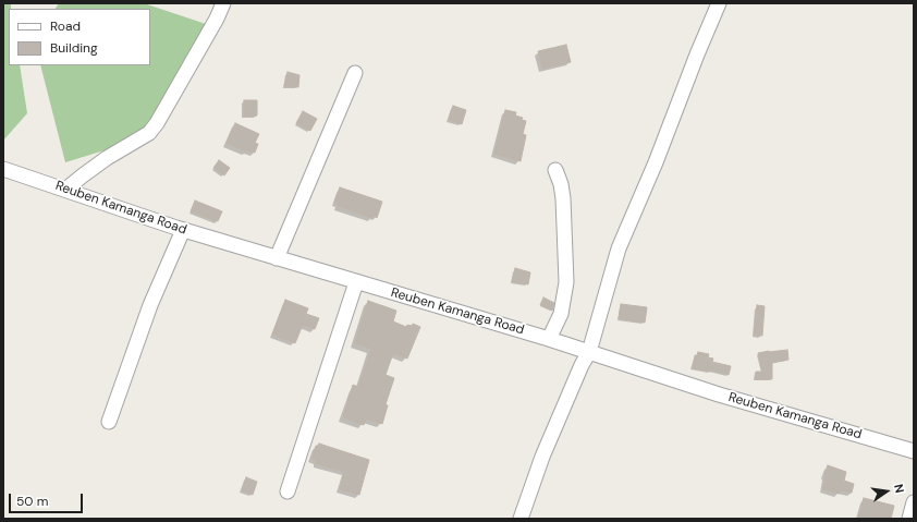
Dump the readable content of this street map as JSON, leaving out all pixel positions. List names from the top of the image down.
{
  "streets": {
    "street": ["Reuben Kamanga Road"]
  },
  "legend": ["Road", "Building"],
  "scale_bar": "50 m",
  "north": "right"
}
